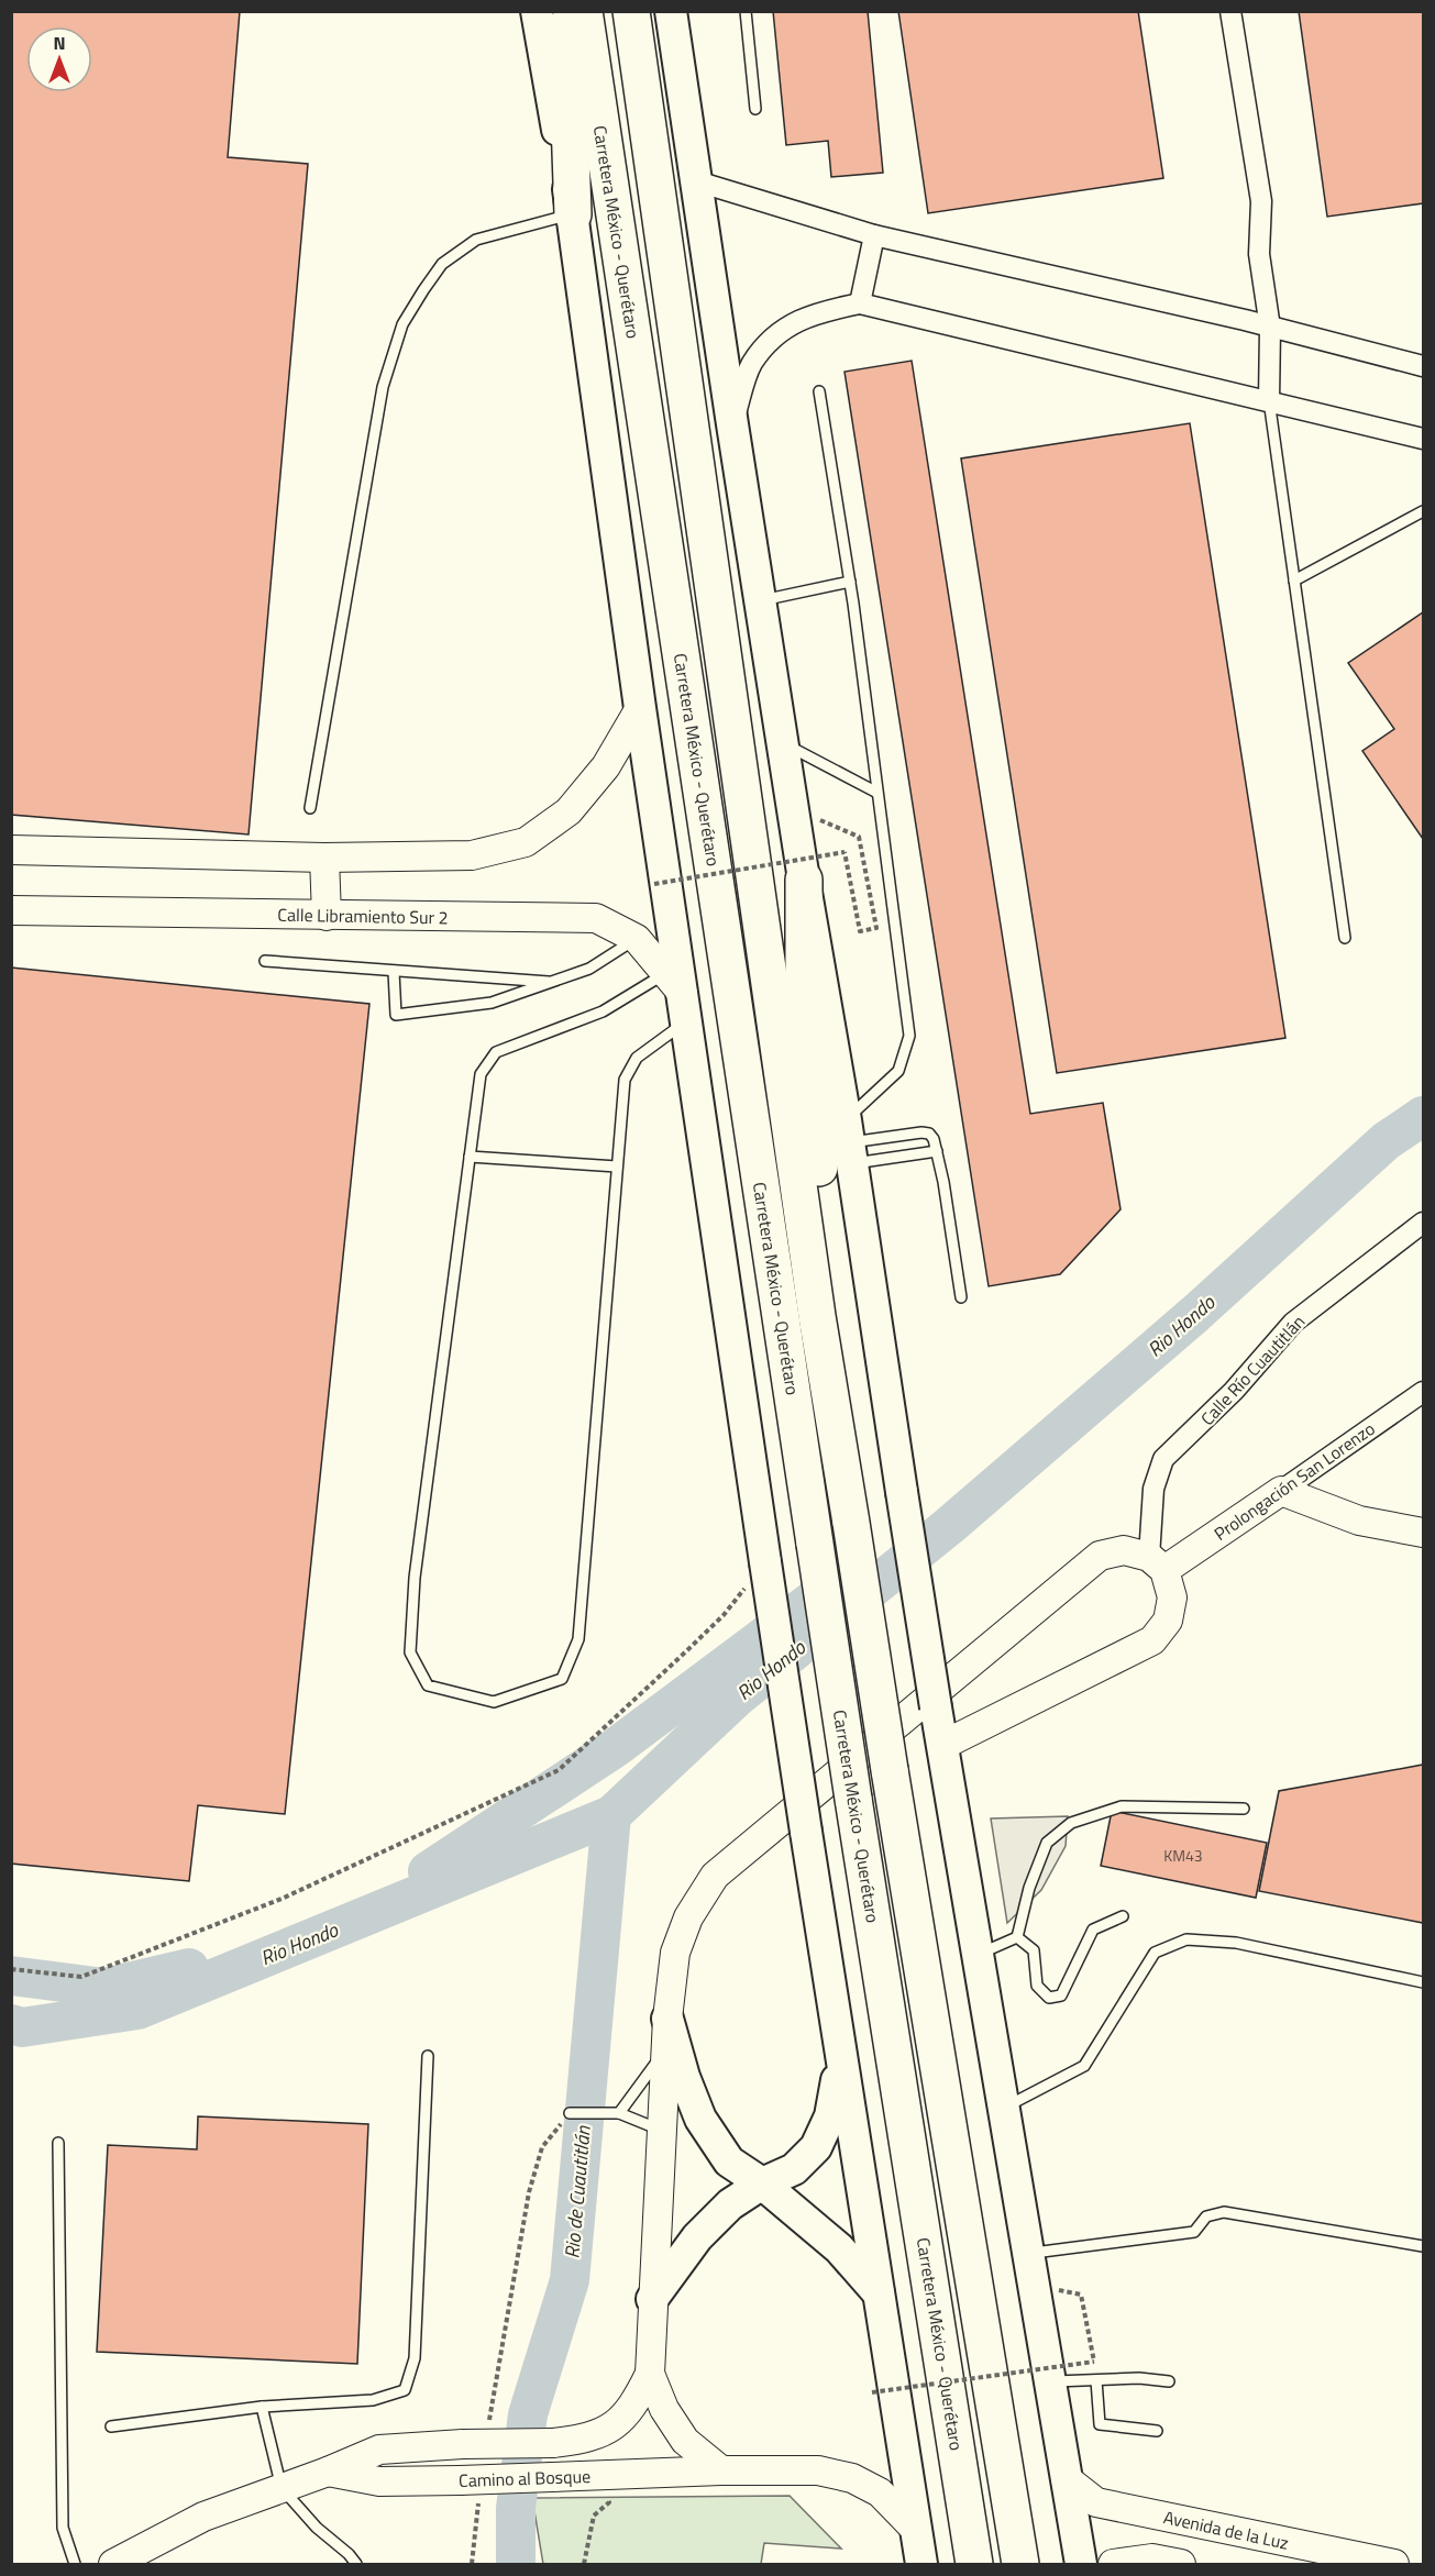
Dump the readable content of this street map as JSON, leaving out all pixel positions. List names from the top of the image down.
{
  "streets": {
    "highway": ["Carretera México - Querétaro"],
    "main road": [
      "Calle Libramiento Sur 2",
      "Prolongación San Lorenzo",
      "Camino al Bosque",
      "Avenida de la Luz"
    ],
    "street": ["Calle Río Cuautitlán"]
  },
  "crossings": [
    ["Calle Río Cuautitlán", "Prolongación San Lorenzo"]
  ],
  "water": ["Rio Hondo", "Rio de Cuautitlán"],
  "house_numbers": ["KM43"],
  "north": "top"
}
